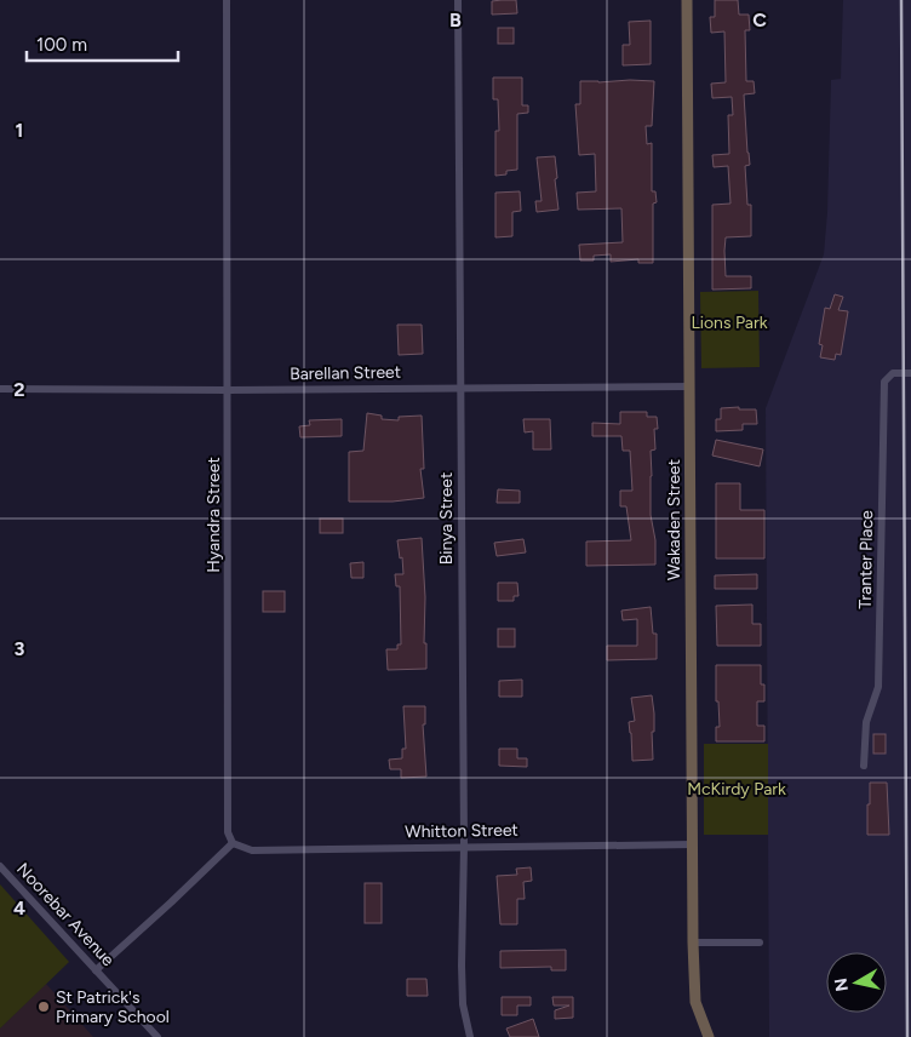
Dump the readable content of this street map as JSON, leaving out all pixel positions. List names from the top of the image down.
{
  "streets": {
    "street": [
      "Barellan Street",
      "Hyandra Street",
      "Binya Street",
      "Wakaden Street",
      "Tranter Place",
      "Whitton Street",
      "Noorebar Avenue"
    ]
  },
  "crossings": [
    ["Barellan Street", "Hyandra Street"],
    ["Barellan Street", "Binya Street"],
    ["Barellan Street", "Wakaden Street"],
    ["Hyandra Street", "Whitton Street"],
    ["Binya Street", "Whitton Street"],
    ["Wakaden Street", "Whitton Street"]
  ],
  "parks": ["Lions Park", "McKirdy Park"],
  "places": ["St Patrick's Primary School"],
  "scale_bar": "100 m",
  "north": "left",
  "grid": {
    "columns": ["B", "C"],
    "rows": [
      "1",
      "2",
      "3",
      "4"
    ]
  }
}
